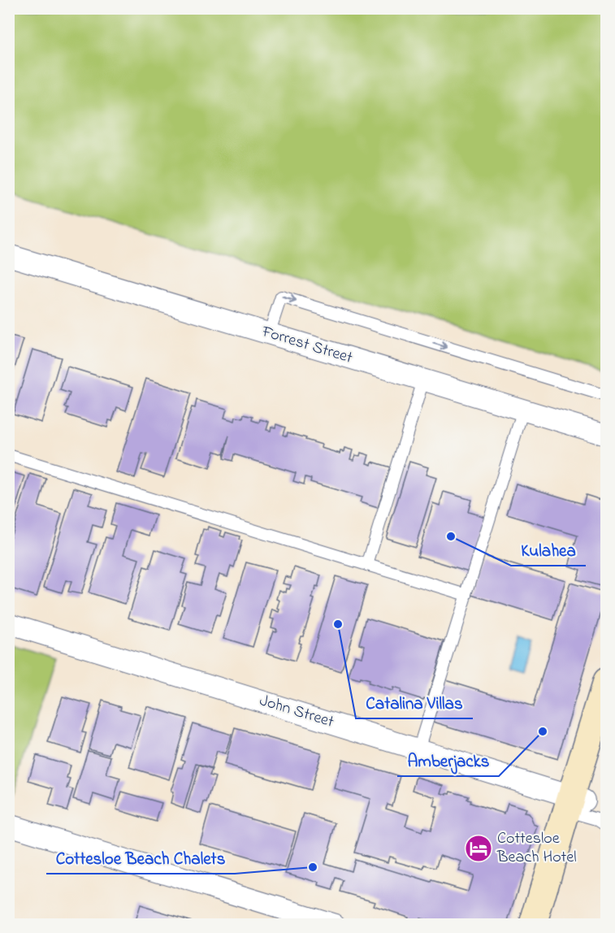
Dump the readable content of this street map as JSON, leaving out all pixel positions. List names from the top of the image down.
{
  "streets": {
    "street": ["Forrest Street", "John Street"]
  },
  "places": {
    "other": [
      "Kulahea",
      "Catalina Villas",
      "Amberjacks",
      "Cottesloe Beach Chalets"
    ],
    "hotel": ["Cottesloe Beach Hotel"]
  }
}
